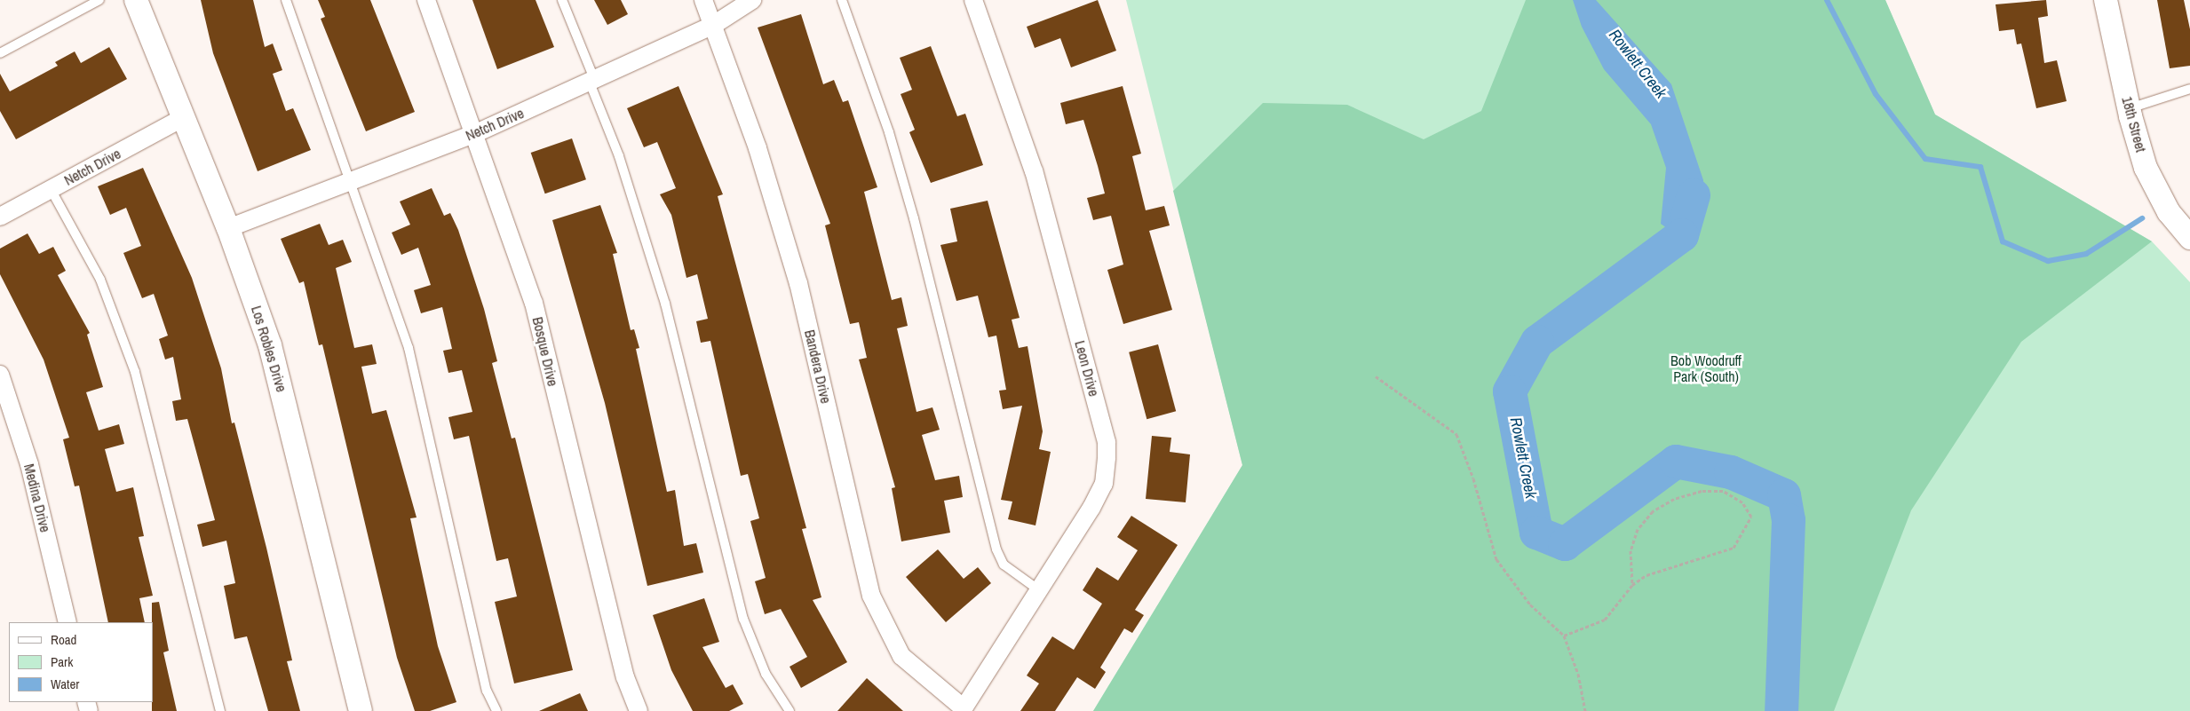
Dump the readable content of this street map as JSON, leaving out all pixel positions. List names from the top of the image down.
{
  "streets": {
    "street": [
      "Netch Drive",
      "18th Street",
      "Los Robles Drive",
      "Bosque Drive",
      "Bandera Drive",
      "Leon Drive",
      "Medina Drive"
    ]
  },
  "crossings": [
    ["Netch Drive", "Los Robles Drive"],
    ["Netch Drive", "Bosque Drive"],
    ["Netch Drive", "Bandera Drive"],
    ["Bandera Drive", "Leon Drive"]
  ],
  "water": ["Rowlett Creek"],
  "parks": ["Bob Woodruff Park (South)"],
  "legend": ["Road", "Park", "Water"]
}
